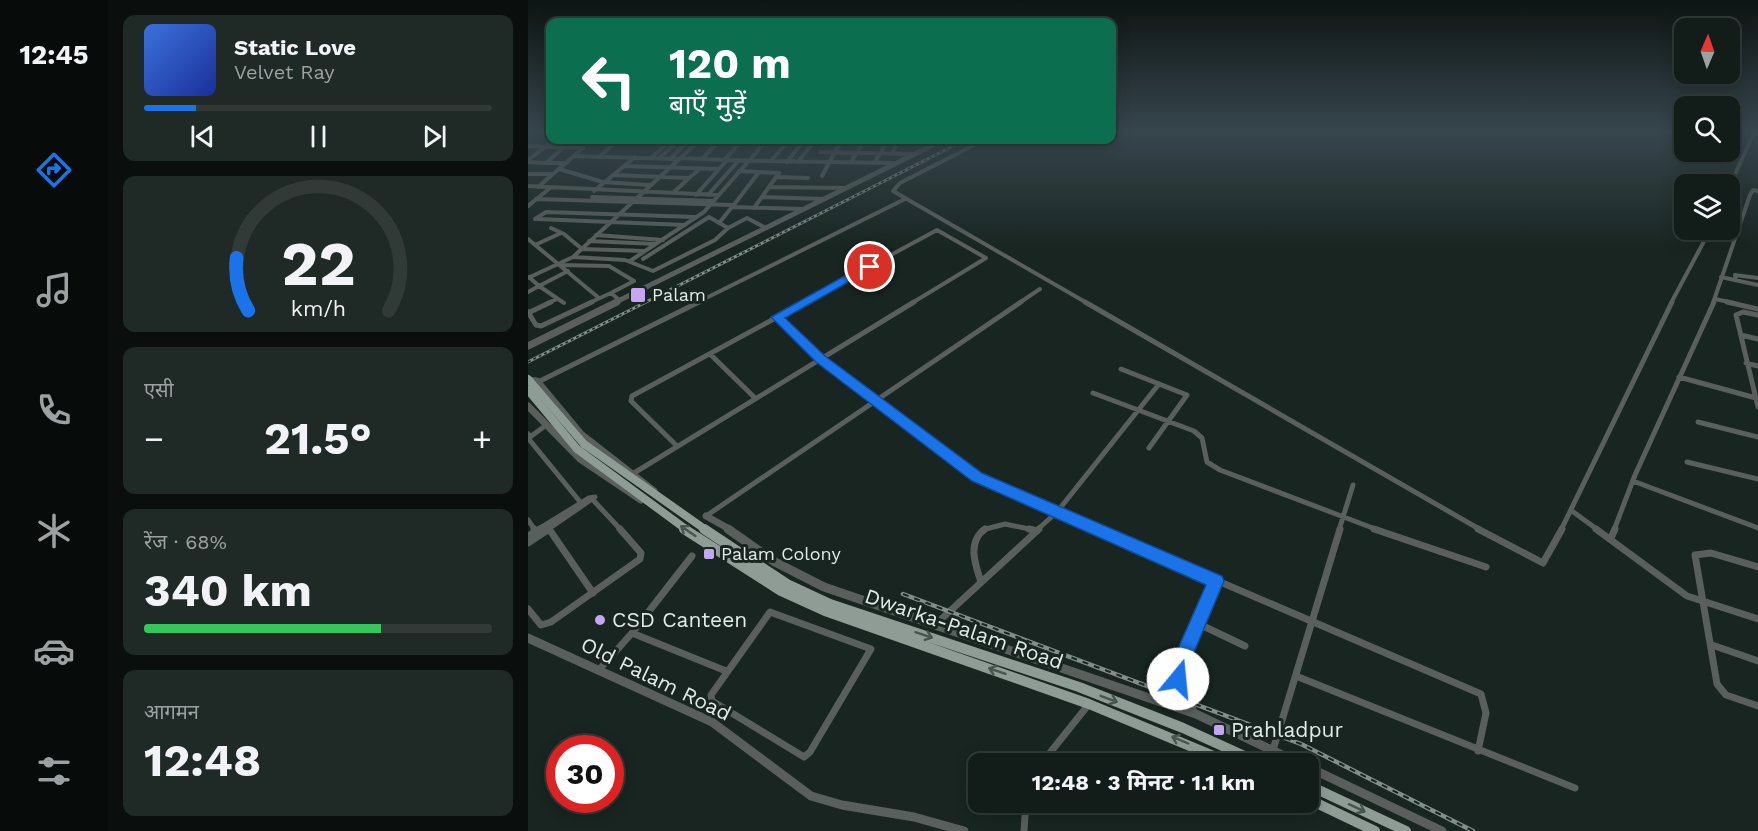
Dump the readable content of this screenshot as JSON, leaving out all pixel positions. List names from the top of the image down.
{
  "streets": {
    "main road": ["Dwarka-Palam Road"],
    "street": ["Old Palam Road"]
  },
  "places": {
    "transit": ["Palam", "Palam Colony", "Prahladpur"],
    "other": ["CSD Canteen"]
  },
  "north": "top",
  "page": {
    "tabs": "12:45",
    "turn": ["120 m", "बाएँ मुड़ें"],
    "song": ["Static Love", "Velvet Ray"],
    "tile": [
      "एसी",
      ["रेंज · 68%", "340 km"],
      ["आगमन", "12:48"]
    ],
    "heat": ["−", "21.5°", "+"],
    "limit": "30",
    "trip": "12:48 · 3 मिनट · 1.1 km",
    "gauge": ["22", "km/h"]
  }
}
